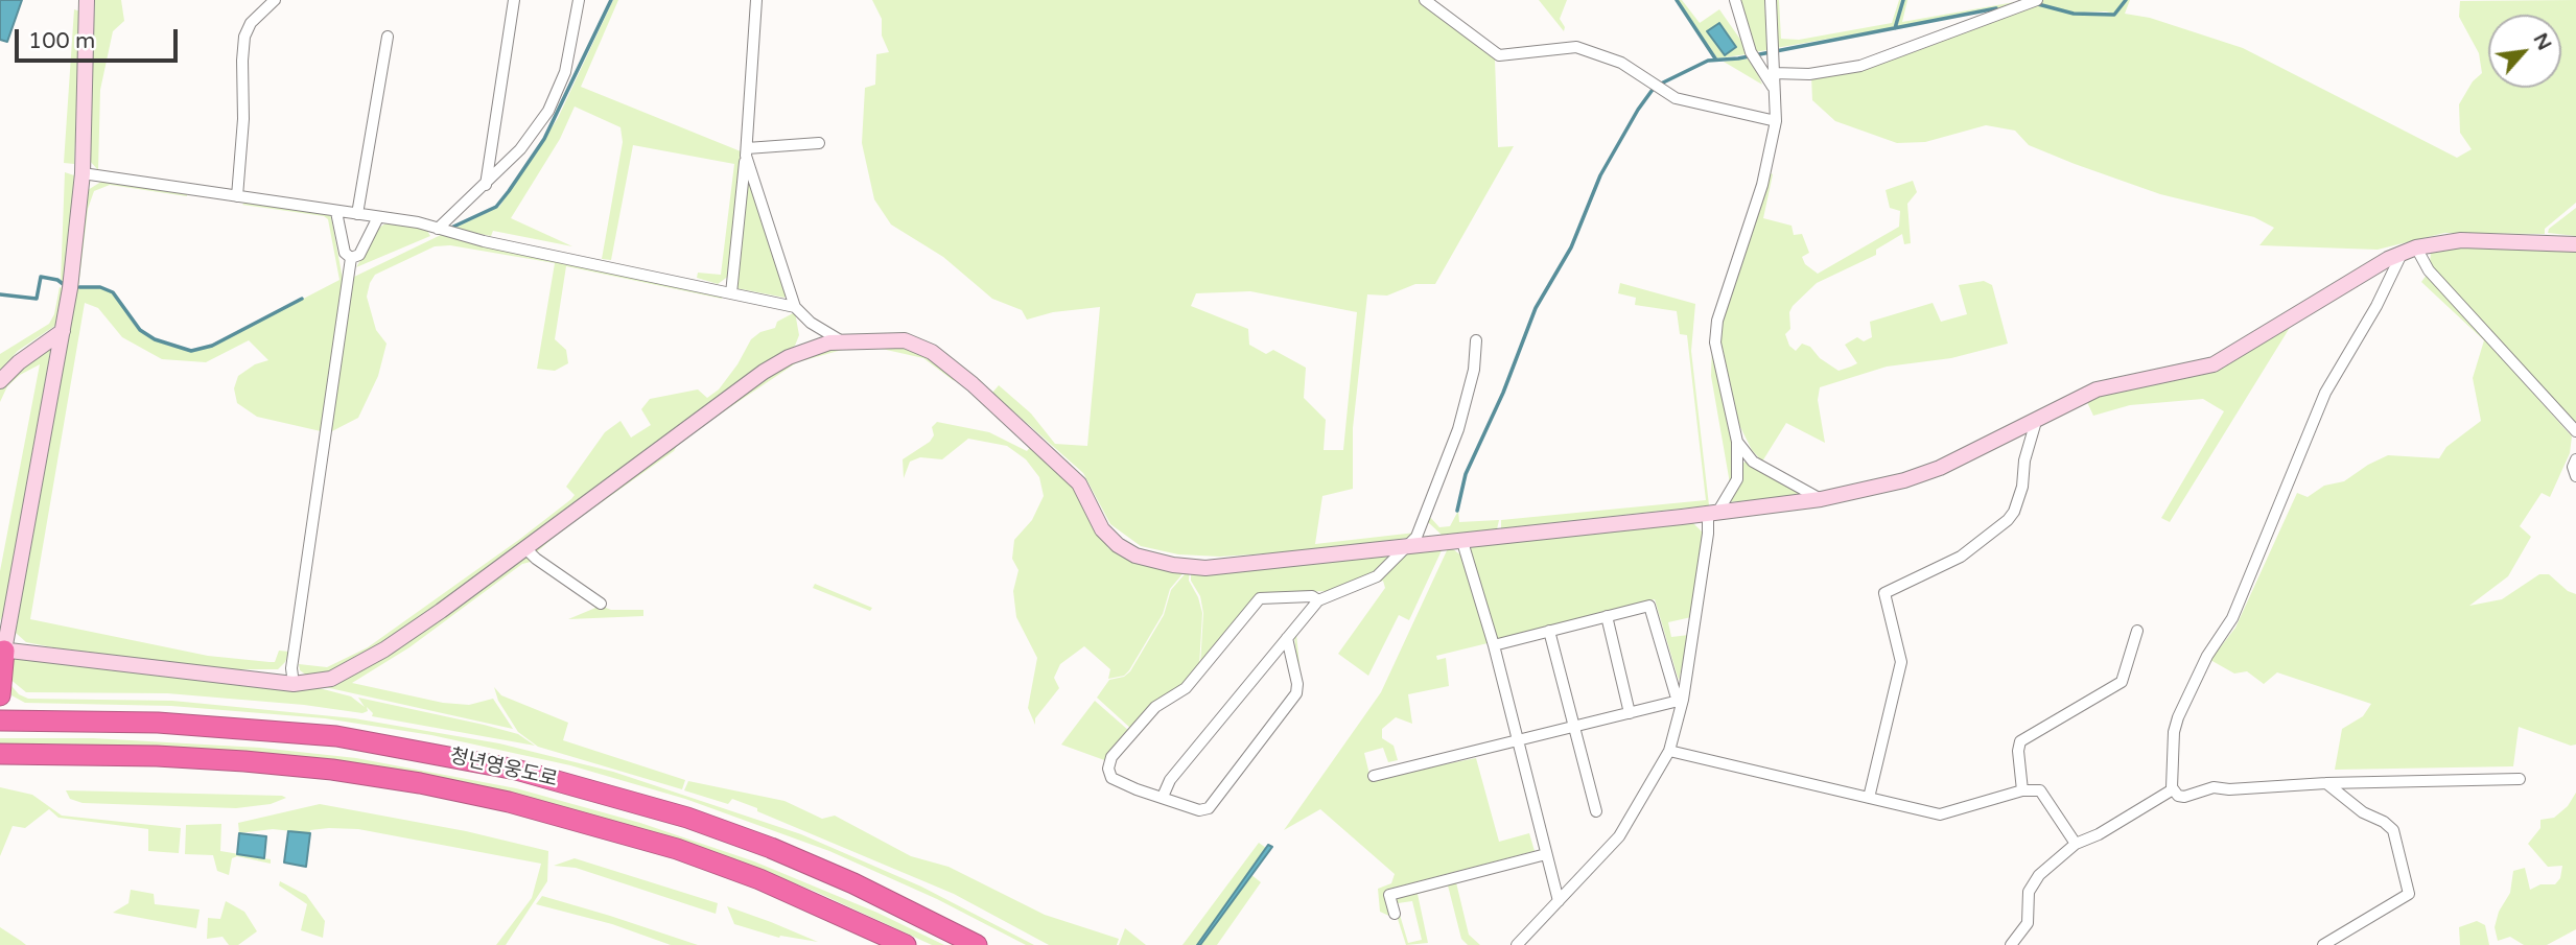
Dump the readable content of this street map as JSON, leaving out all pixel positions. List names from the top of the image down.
{
  "streets": {
    "highway": ["청년영웅도로"]
  },
  "scale_bar": "100 m",
  "north": "top right"
}
